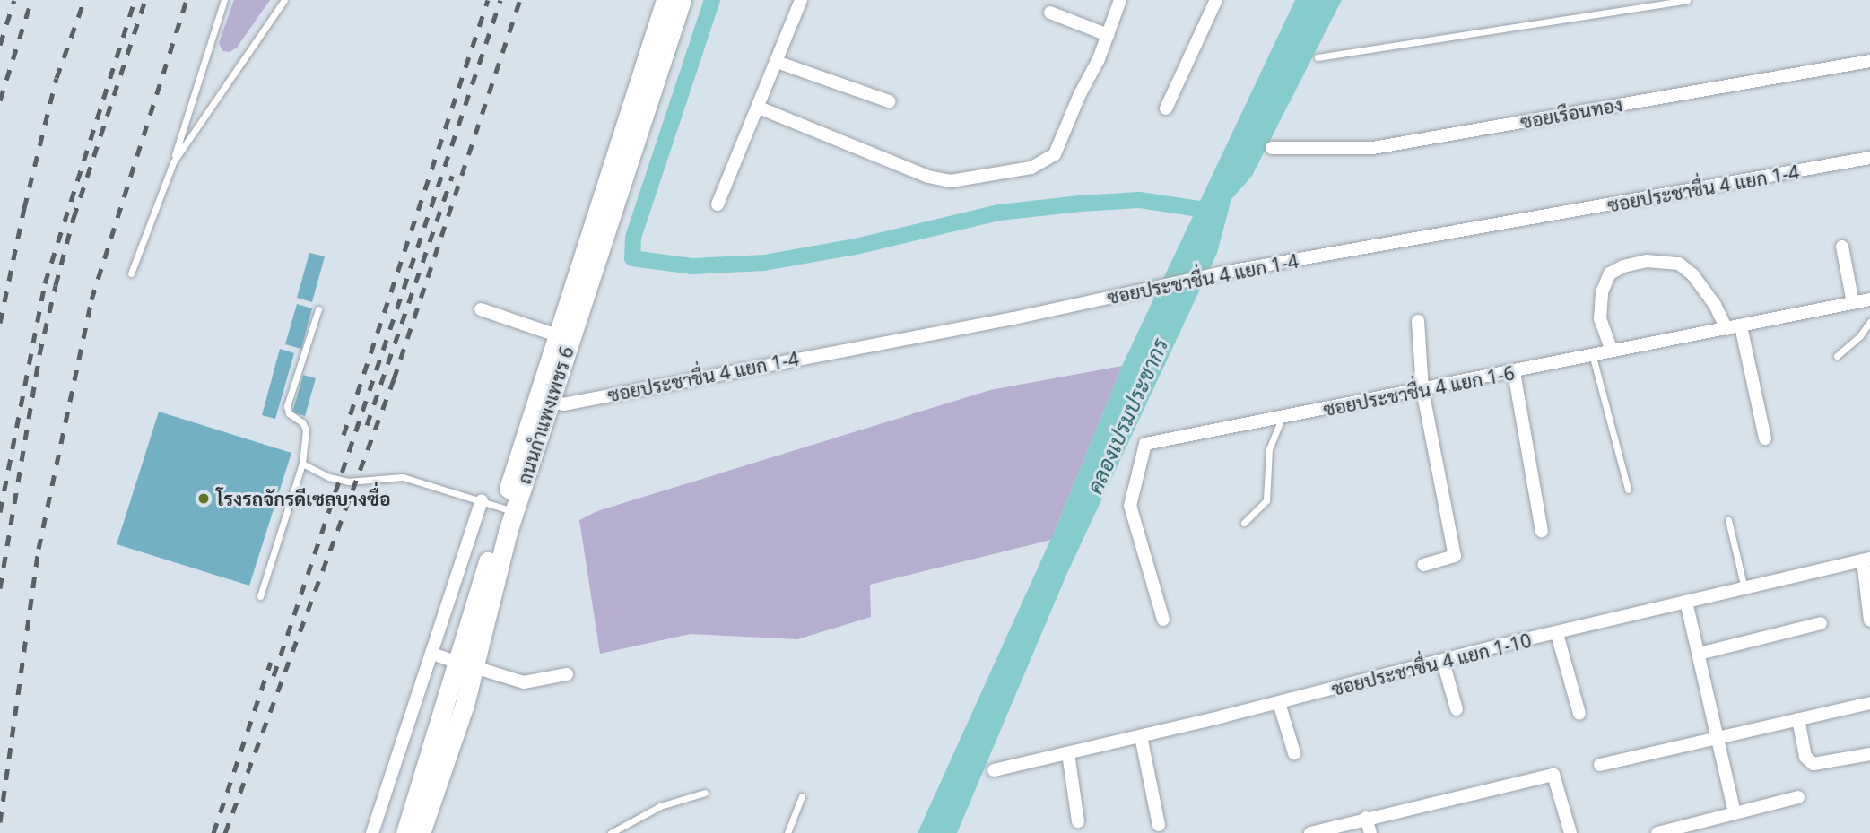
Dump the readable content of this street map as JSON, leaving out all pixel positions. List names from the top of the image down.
{
  "streets": {
    "street": [
      "ซอยเรือนทอง",
      "ซอยประชาชื่น 4 แยก 1-4",
      "ซอยประชาชื่น 4 แยก 1-6",
      "ถนนกำแพงเพชร 6",
      "ซอยประชาชื่น 4 แยก 1-10"
    ]
  },
  "crossings": [
    ["ซอยประชาชื่น 4 แยก 1-4", "ถนนกำแพงเพชร 6"]
  ],
  "water": ["คลองเปรมประชากร"],
  "places": ["โรงรถจักรดีเซลบางซื่อ"]
}
